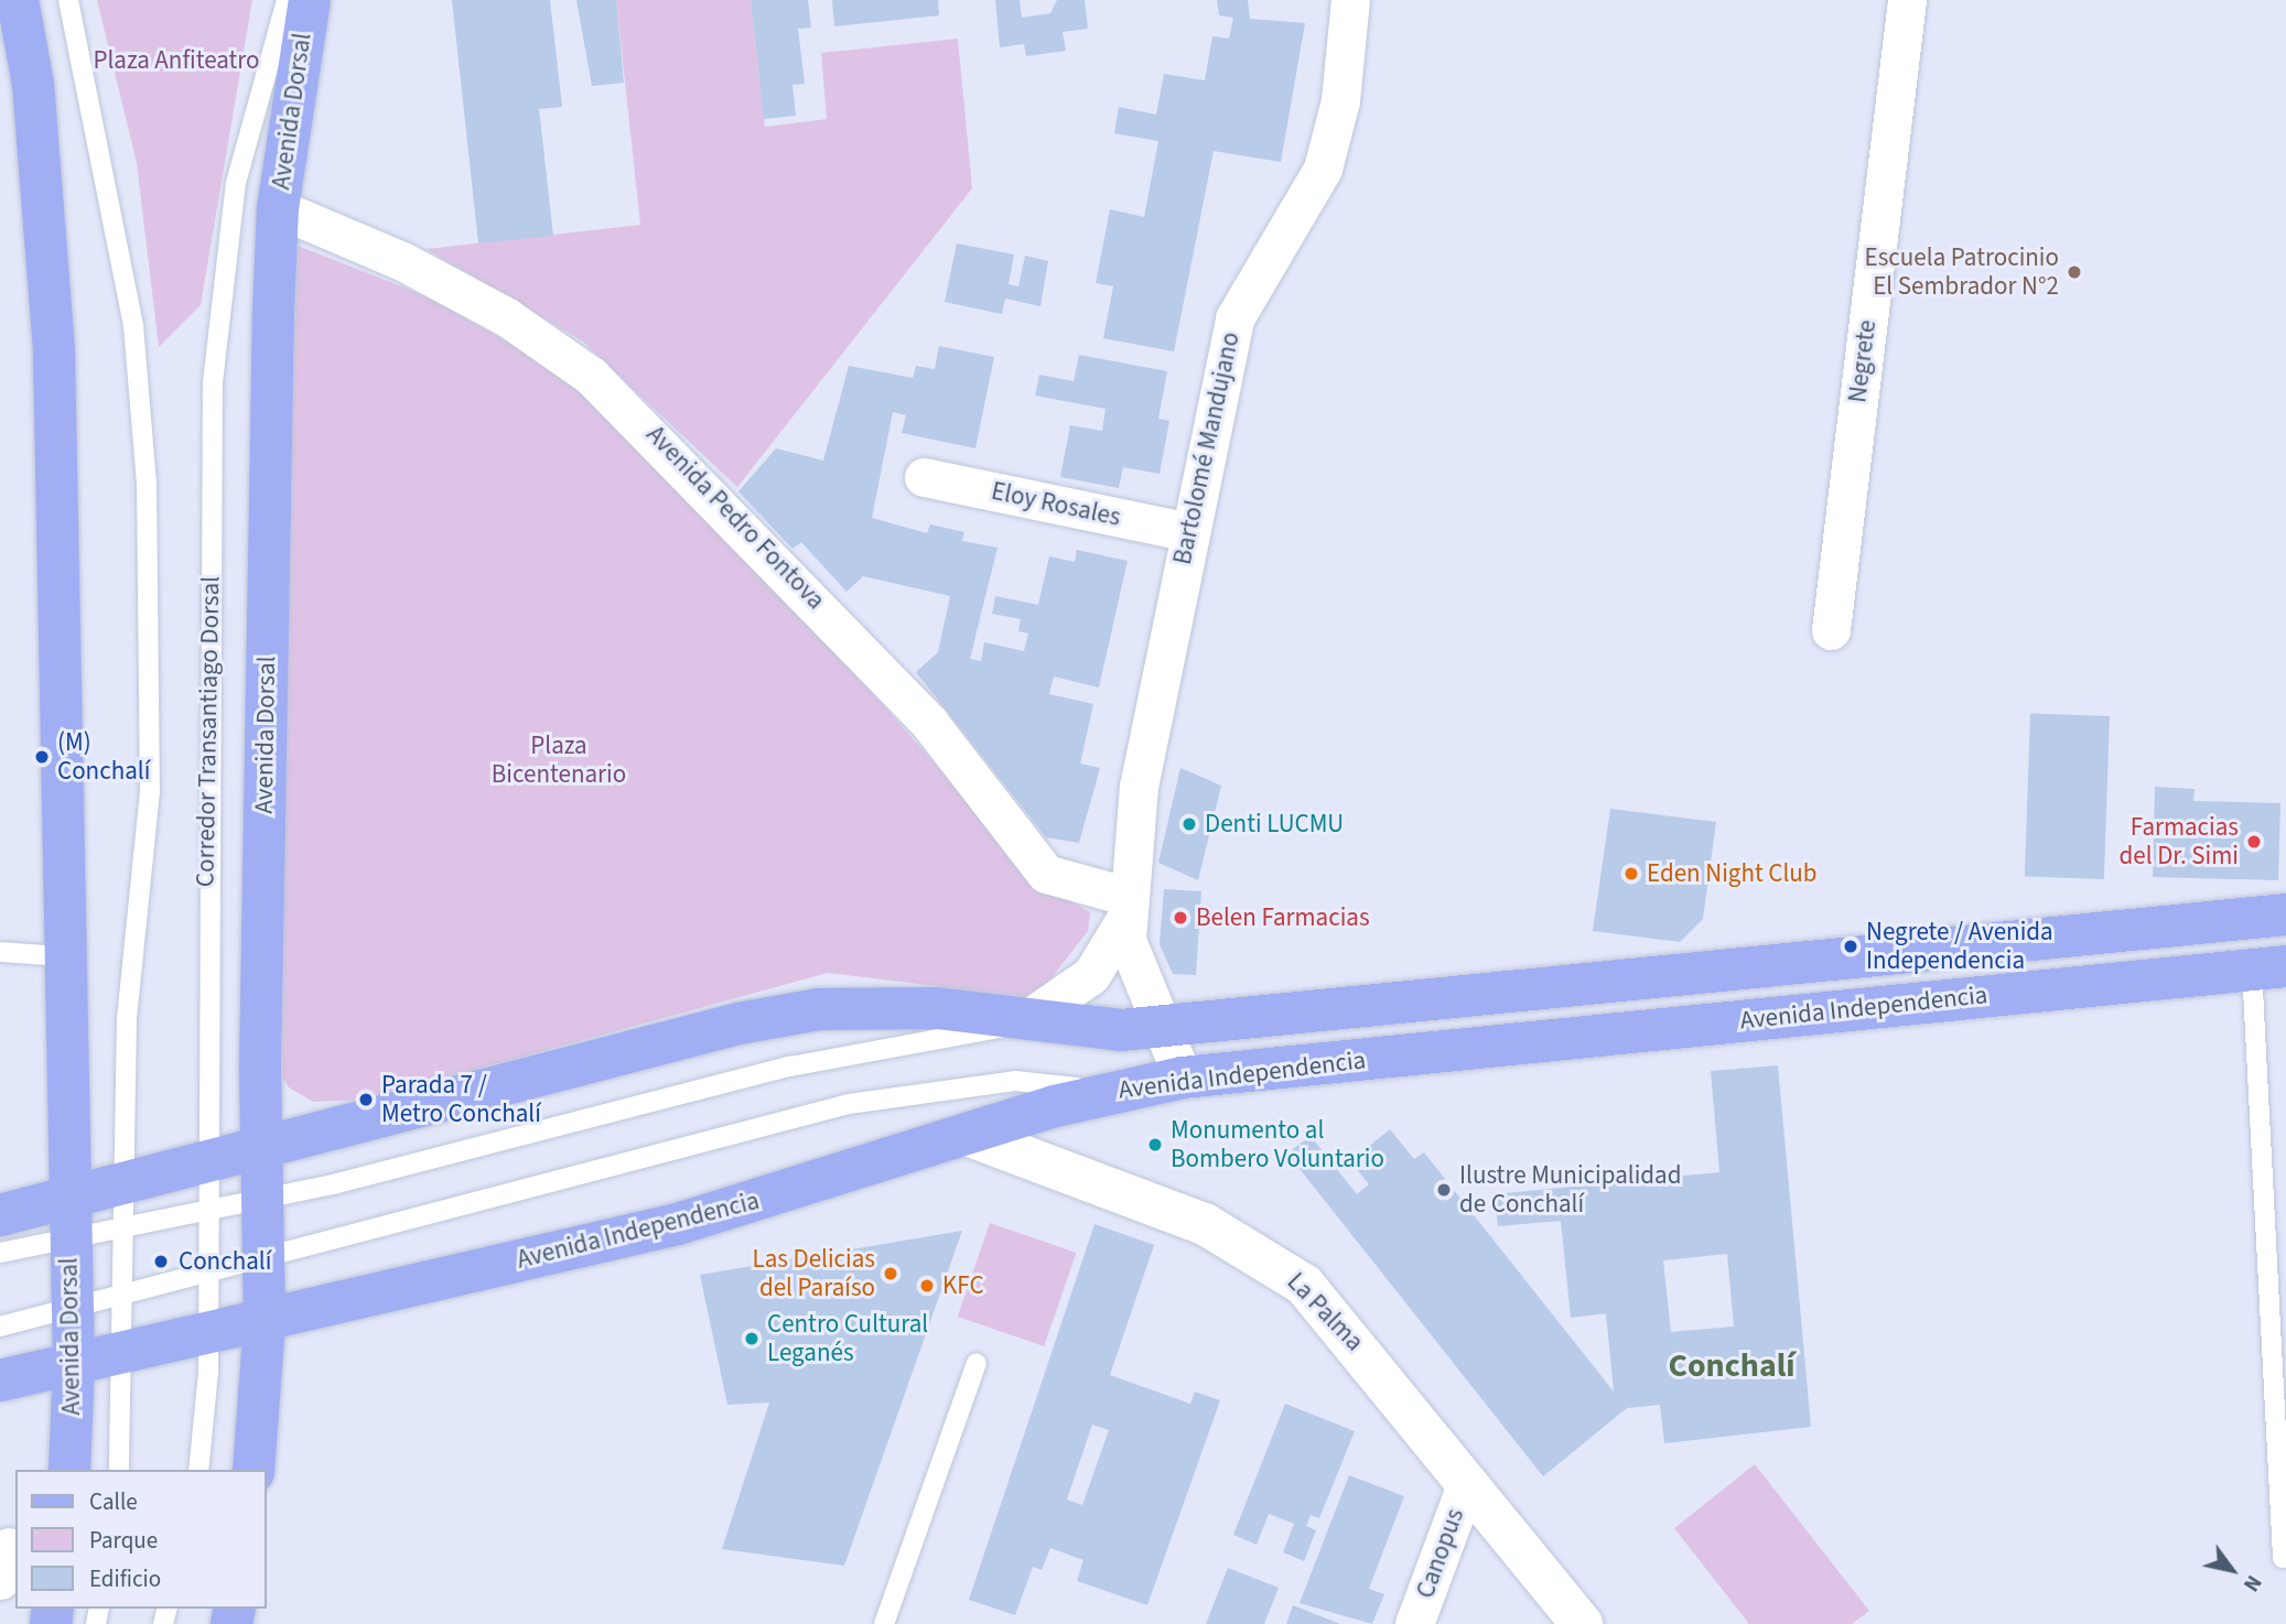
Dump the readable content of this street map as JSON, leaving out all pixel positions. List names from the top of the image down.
{
  "streets": {
    "main road": ["Avenida Dorsal", "Avenida Independencia", "La Palma"],
    "street": [
      "Negrete",
      "Bartolomé Mandujano",
      "Eloy Rosales",
      "Avenida Pedro Fontova",
      "Canopus"
    ],
    "lane": ["Corredor Transantiago Dorsal"]
  },
  "crossings": [
    ["Avenida Dorsal", "Avenida Pedro Fontova"],
    ["Avenida Dorsal", "Avenida Independencia"],
    ["Bartolomé Mandujano", "Eloy Rosales"],
    ["Bartolomé Mandujano", "Avenida Pedro Fontova"],
    ["Corredor Transantiago Dorsal", "Avenida Independencia"],
    ["Avenida Independencia", "La Palma"],
    ["La Palma", "Canopus"]
  ],
  "districts": ["Conchalí"],
  "parks": ["Plaza Anfiteatro", "Plaza Bicentenario"],
  "places": [
    "Escuela Patrocinio El Sembrador N°2",
    "(M) Conchalí",
    "Denti LUCMU",
    "Farmacias del Dr. Simi",
    "Eden Night Club",
    "Belen Farmacias",
    "Negrete / Avenida Independencia",
    "Parada 7 / Metro Conchalí",
    "Monumento al Bombero Voluntario",
    "Ilustre Municipalidad de Conchalí",
    "Conchalí",
    "Las Delicias del Paraíso",
    "KFC",
    "Centro Cultural Leganés"
  ],
  "legend": ["Calle", "Parque", "Edificio"],
  "north": "bottom right"
}
